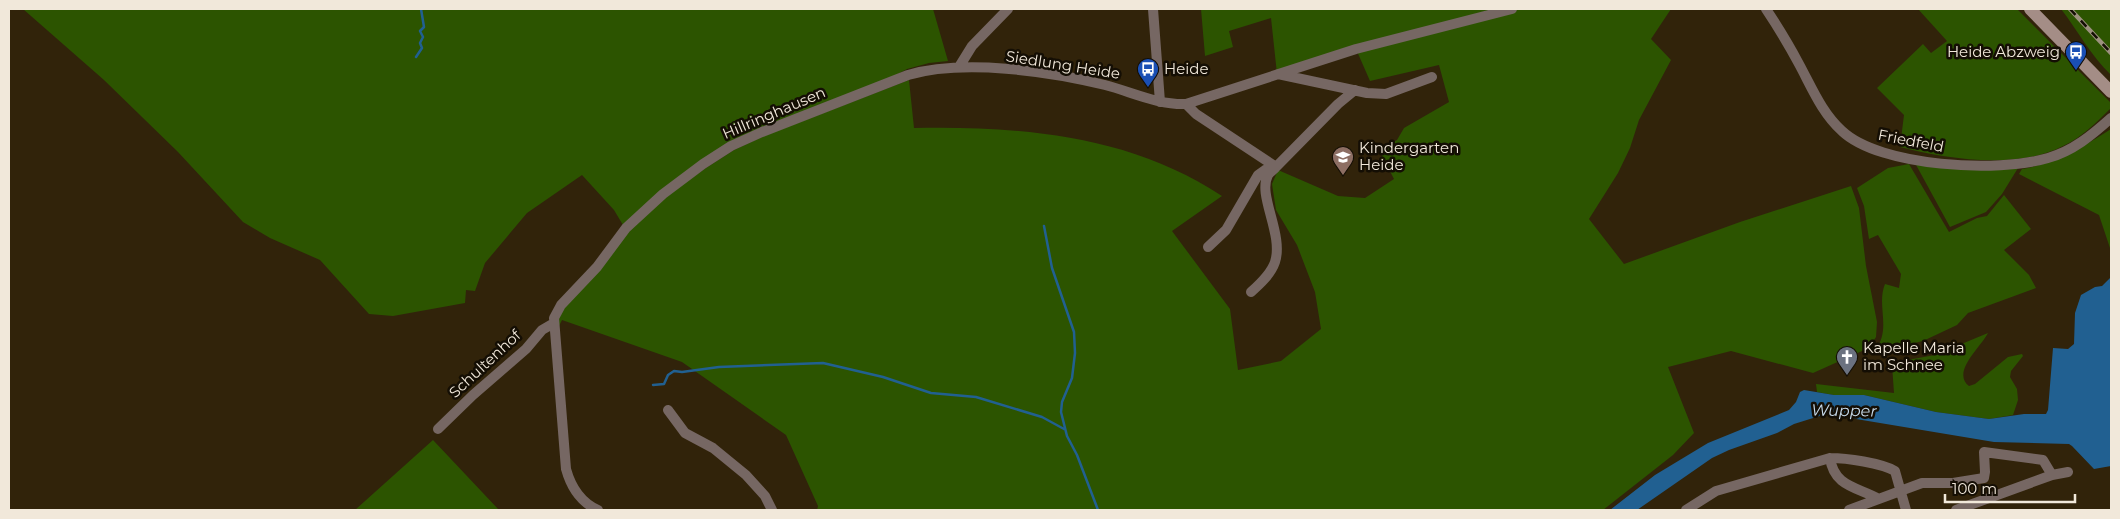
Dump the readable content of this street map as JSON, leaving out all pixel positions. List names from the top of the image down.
{
  "streets": {
    "street": [
      "Siedlung Heide",
      "Hillringhausen",
      "Friedfeld",
      "Schultenhof"
    ]
  },
  "crossings": [
    ["Siedlung Heide", "Hillringhausen"],
    ["Hillringhausen", "Schultenhof"]
  ],
  "water": ["Wupper"],
  "places": {
    "bus stop": ["Heide Abzweig", "Heide"],
    "school or university": ["Kindergarten Heide"],
    "church": ["Kapelle Maria im Schnee"]
  },
  "scale_bar": "100 m"
}
